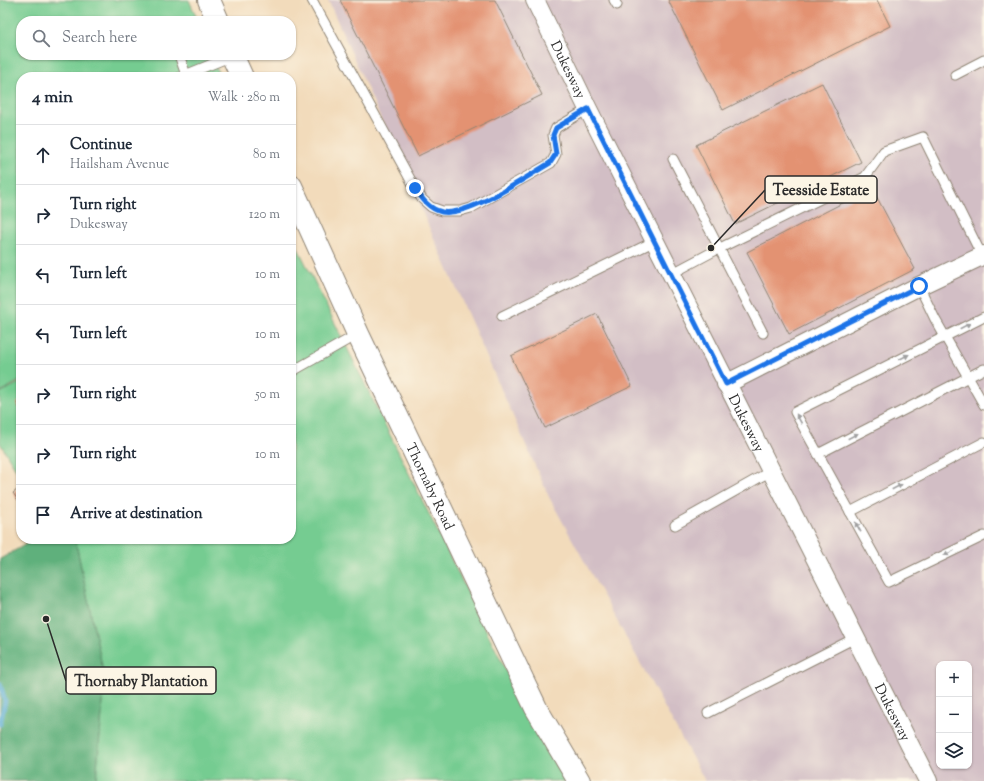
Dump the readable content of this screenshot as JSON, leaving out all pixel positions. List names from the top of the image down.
{
  "streets": {
    "main road": ["Thornaby Road"],
    "street": ["Dukesway"]
  },
  "places": ["Teesside Estate", "Thornaby Plantation"],
  "page": {
    "search": "Search here",
    "heading": ["4 min", "Walk · 280 m"],
    "list": [
      ["Continue", "Hailsham Avenue", "80 m"],
      ["Turn right", "Dukesway", "120 m"],
      ["Turn left", "10 m"],
      ["Turn left", "10 m"],
      ["Turn right", "50 m"],
      ["Turn right", "10 m"],
      "Arrive at destination"
    ],
    "map_buttons": ["+", "−"]
  }
}
